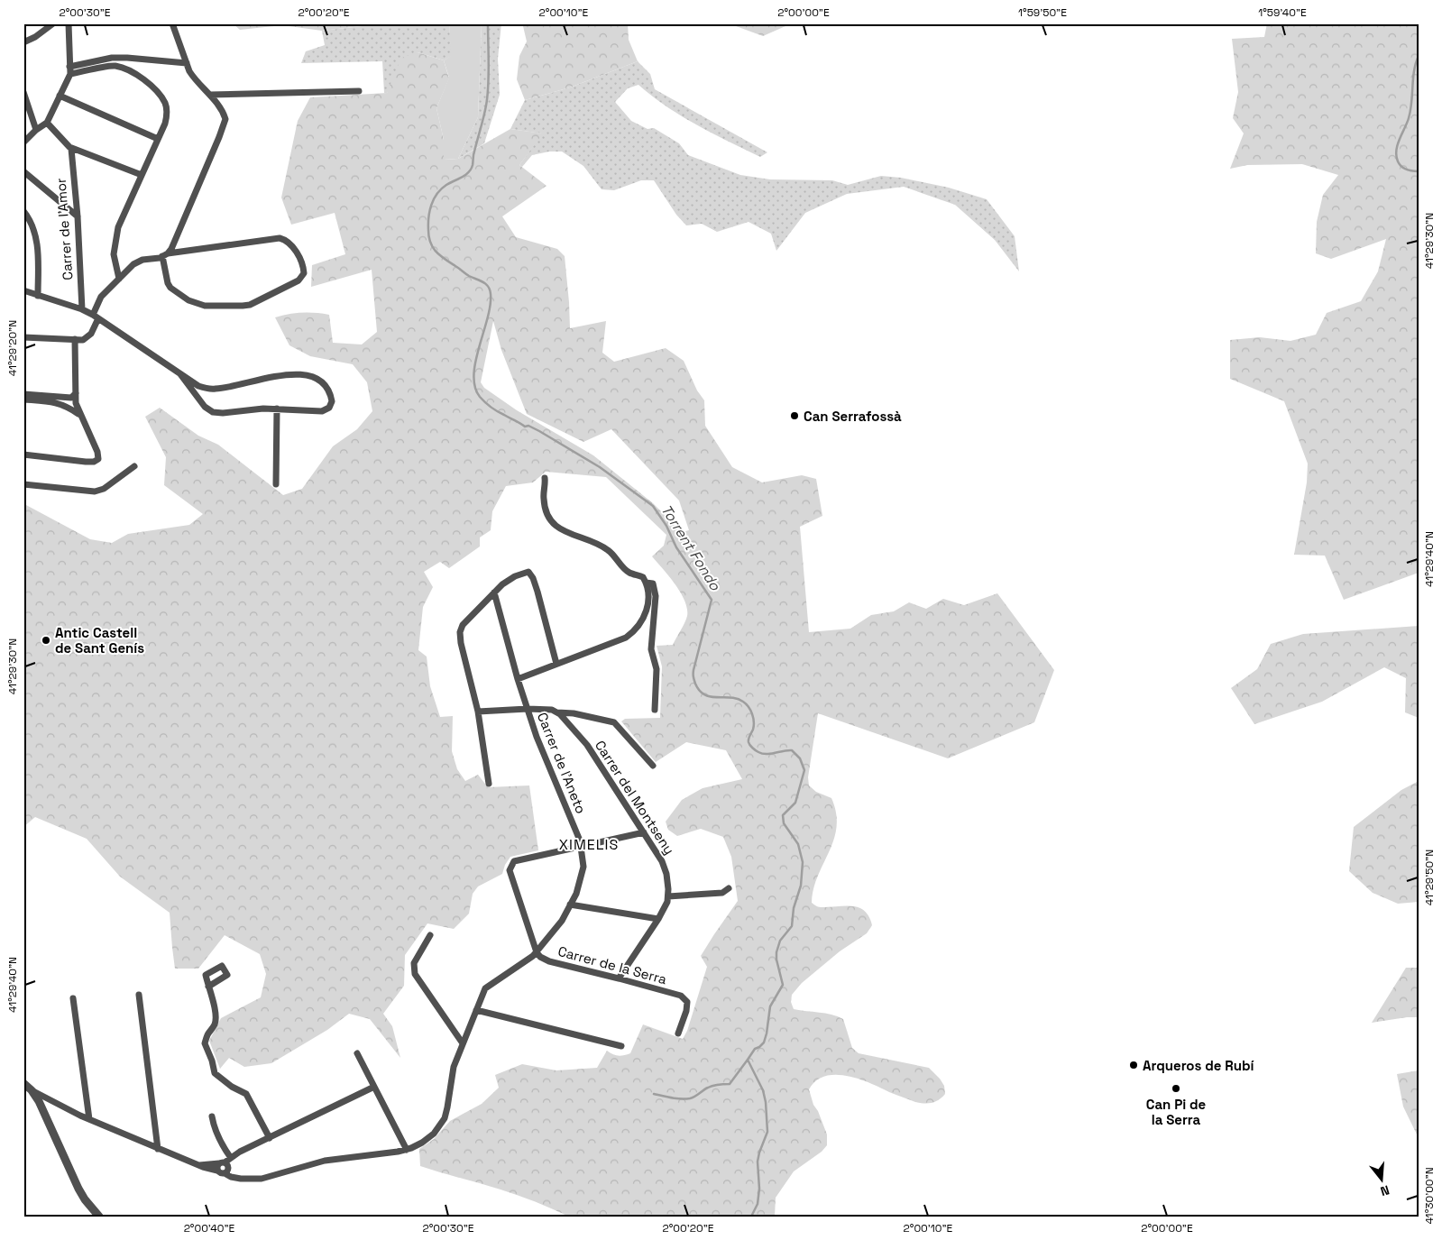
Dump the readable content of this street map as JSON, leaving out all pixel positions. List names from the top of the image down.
{
  "streets": {
    "street": [
      "Carrer de l'Amor",
      "Carrer de l'Aneto",
      "Carrer del Montseny",
      "Carrer de la Serra"
    ]
  },
  "crossings": [
    ["Carrer de l'Aneto", "Carrer de la Serra"],
    ["Carrer del Montseny", "Carrer de la Serra"]
  ],
  "districts": ["XIMELIS"],
  "water": ["Torrent Fondo"],
  "places": [
    "Can Serrafossà",
    "Antic Castell de Sant Genís",
    "Arqueros de Rubí",
    "Can Pi de la Serra"
  ],
  "north": "bottom",
  "coordinates": [
    "2°00'30\"E",
    "2°00'20\"E",
    "2°00'10\"E",
    "2°00'00\"E",
    "1°59'50\"E",
    "1°59'40\"E",
    "41°29'30\"N",
    "41°29'20\"N",
    "41°29'40\"N",
    "41°29'50\"N",
    "41°30'00\"N",
    "2°00'40\"E"
  ]
}
